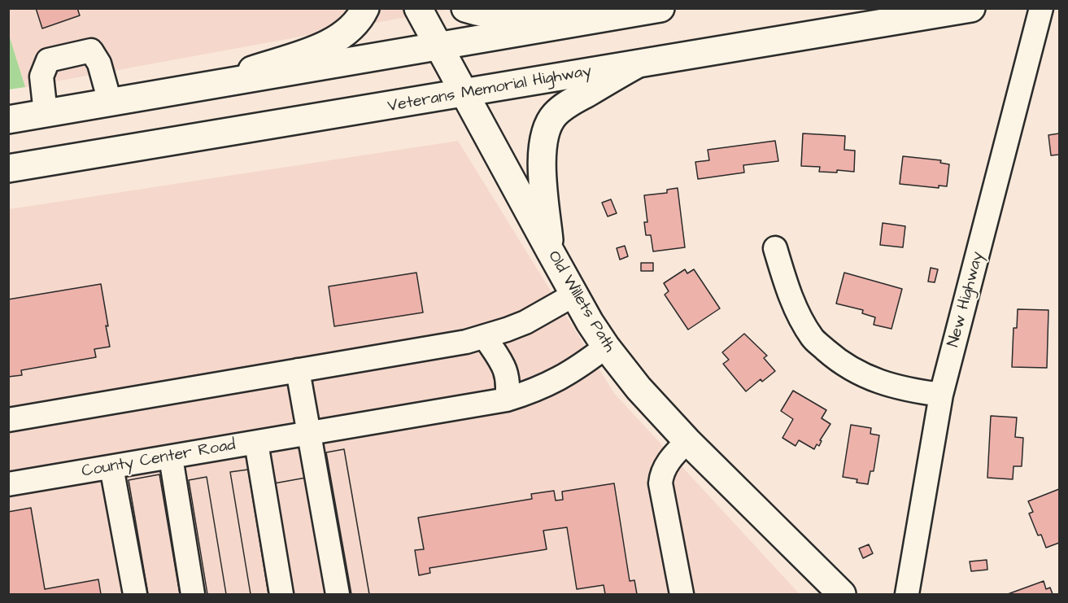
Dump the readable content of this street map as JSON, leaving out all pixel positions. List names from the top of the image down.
{
  "streets": {
    "main road": ["Veterans Memorial Highway", "Old Willets Path"],
    "street": ["New Highway", "County Center Road"]
  },
  "crossings": [
    ["Veterans Memorial Highway", "Old Willets Path"],
    ["Old Willets Path", "County Center Road"]
  ]
}
